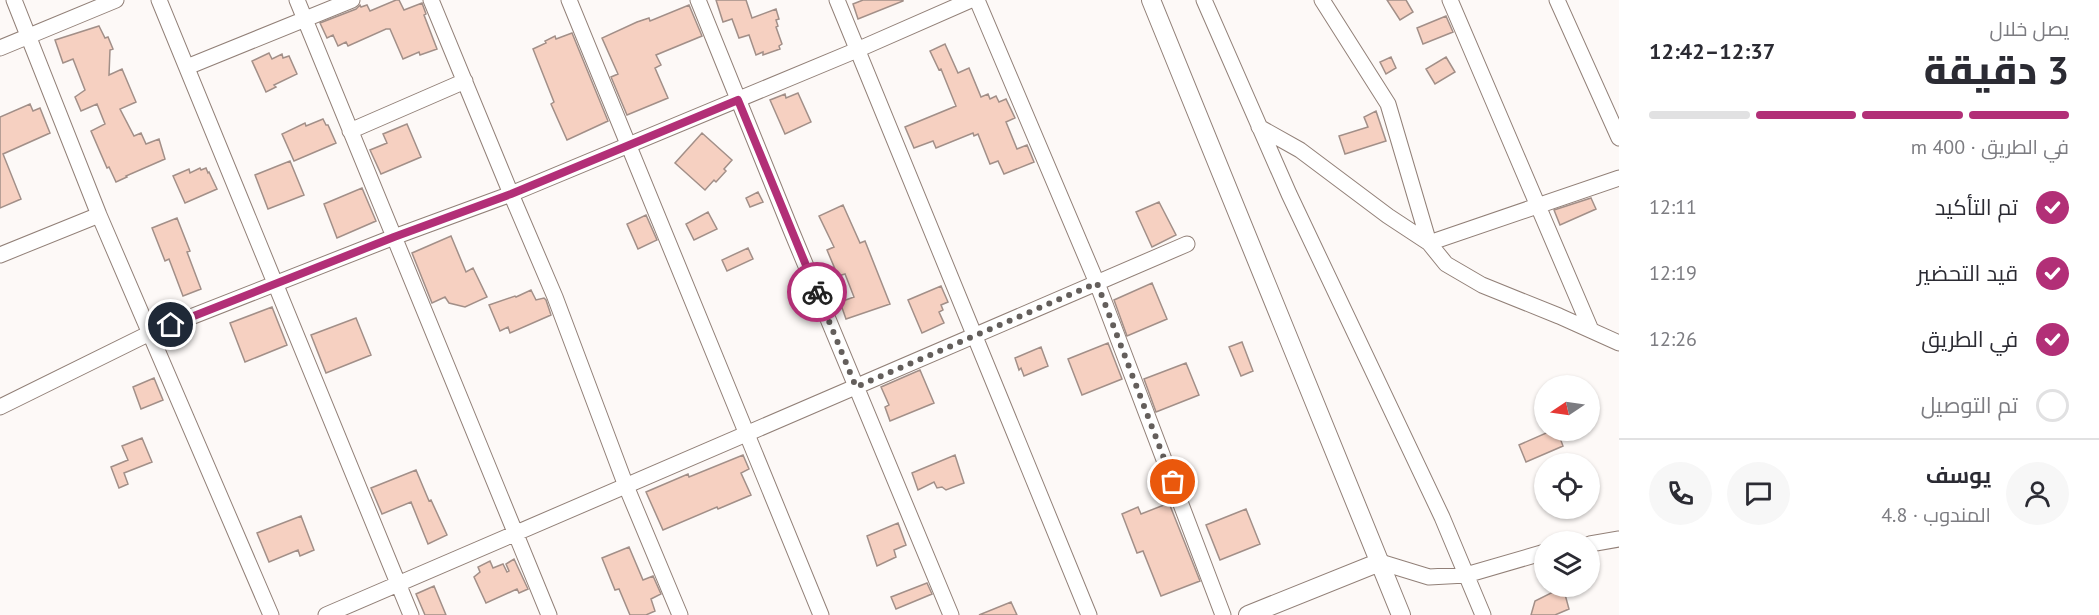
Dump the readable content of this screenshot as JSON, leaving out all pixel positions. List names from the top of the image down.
{
  "north": "left",
  "page": {
    "heading": ["3 دقيقة", "يصل خلال", "12:37–12:42"],
    "panel": ["يوسف", "المندوب · 4.8"],
    "bar": "في الطريق · 400 m",
    "list": [
      ["تم التأكيد", "12:11"],
      ["قيد التحضير", "12:19"],
      ["في الطريق", "12:26"],
      "تم التوصيل"
    ]
  }
}
